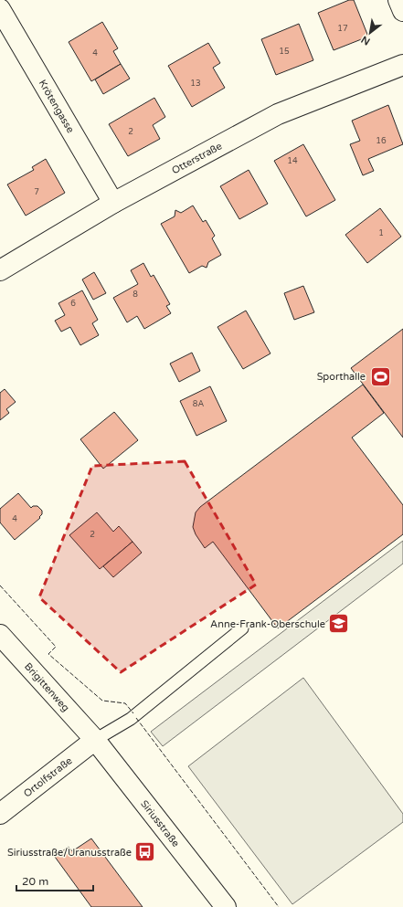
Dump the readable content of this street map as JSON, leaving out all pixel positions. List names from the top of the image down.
{
  "streets": {
    "street": [
      "Krötengasse",
      "Otterstraße",
      "Brigittenweg",
      "Ortolfstraße",
      "Siriusstraße"
    ]
  },
  "crossings": [
    ["Krötengasse", "Otterstraße"],
    ["Brigittenweg", "Ortolfstraße"],
    ["Brigittenweg", "Siriusstraße"],
    ["Ortolfstraße", "Siriusstraße"]
  ],
  "places": {
    "sports": ["Sporthalle"],
    "school or university": ["Anne-Frank-Oberschule"],
    "bus stop": ["Siriusstraße/Uranusstraße"]
  },
  "house_numbers": [
    "17",
    "15",
    "4",
    "13",
    "2",
    "16",
    "14",
    "7",
    "1",
    "8",
    "6",
    "8A",
    "4",
    "2"
  ],
  "scale_bar": "20 m",
  "north": "bottom left"
}
